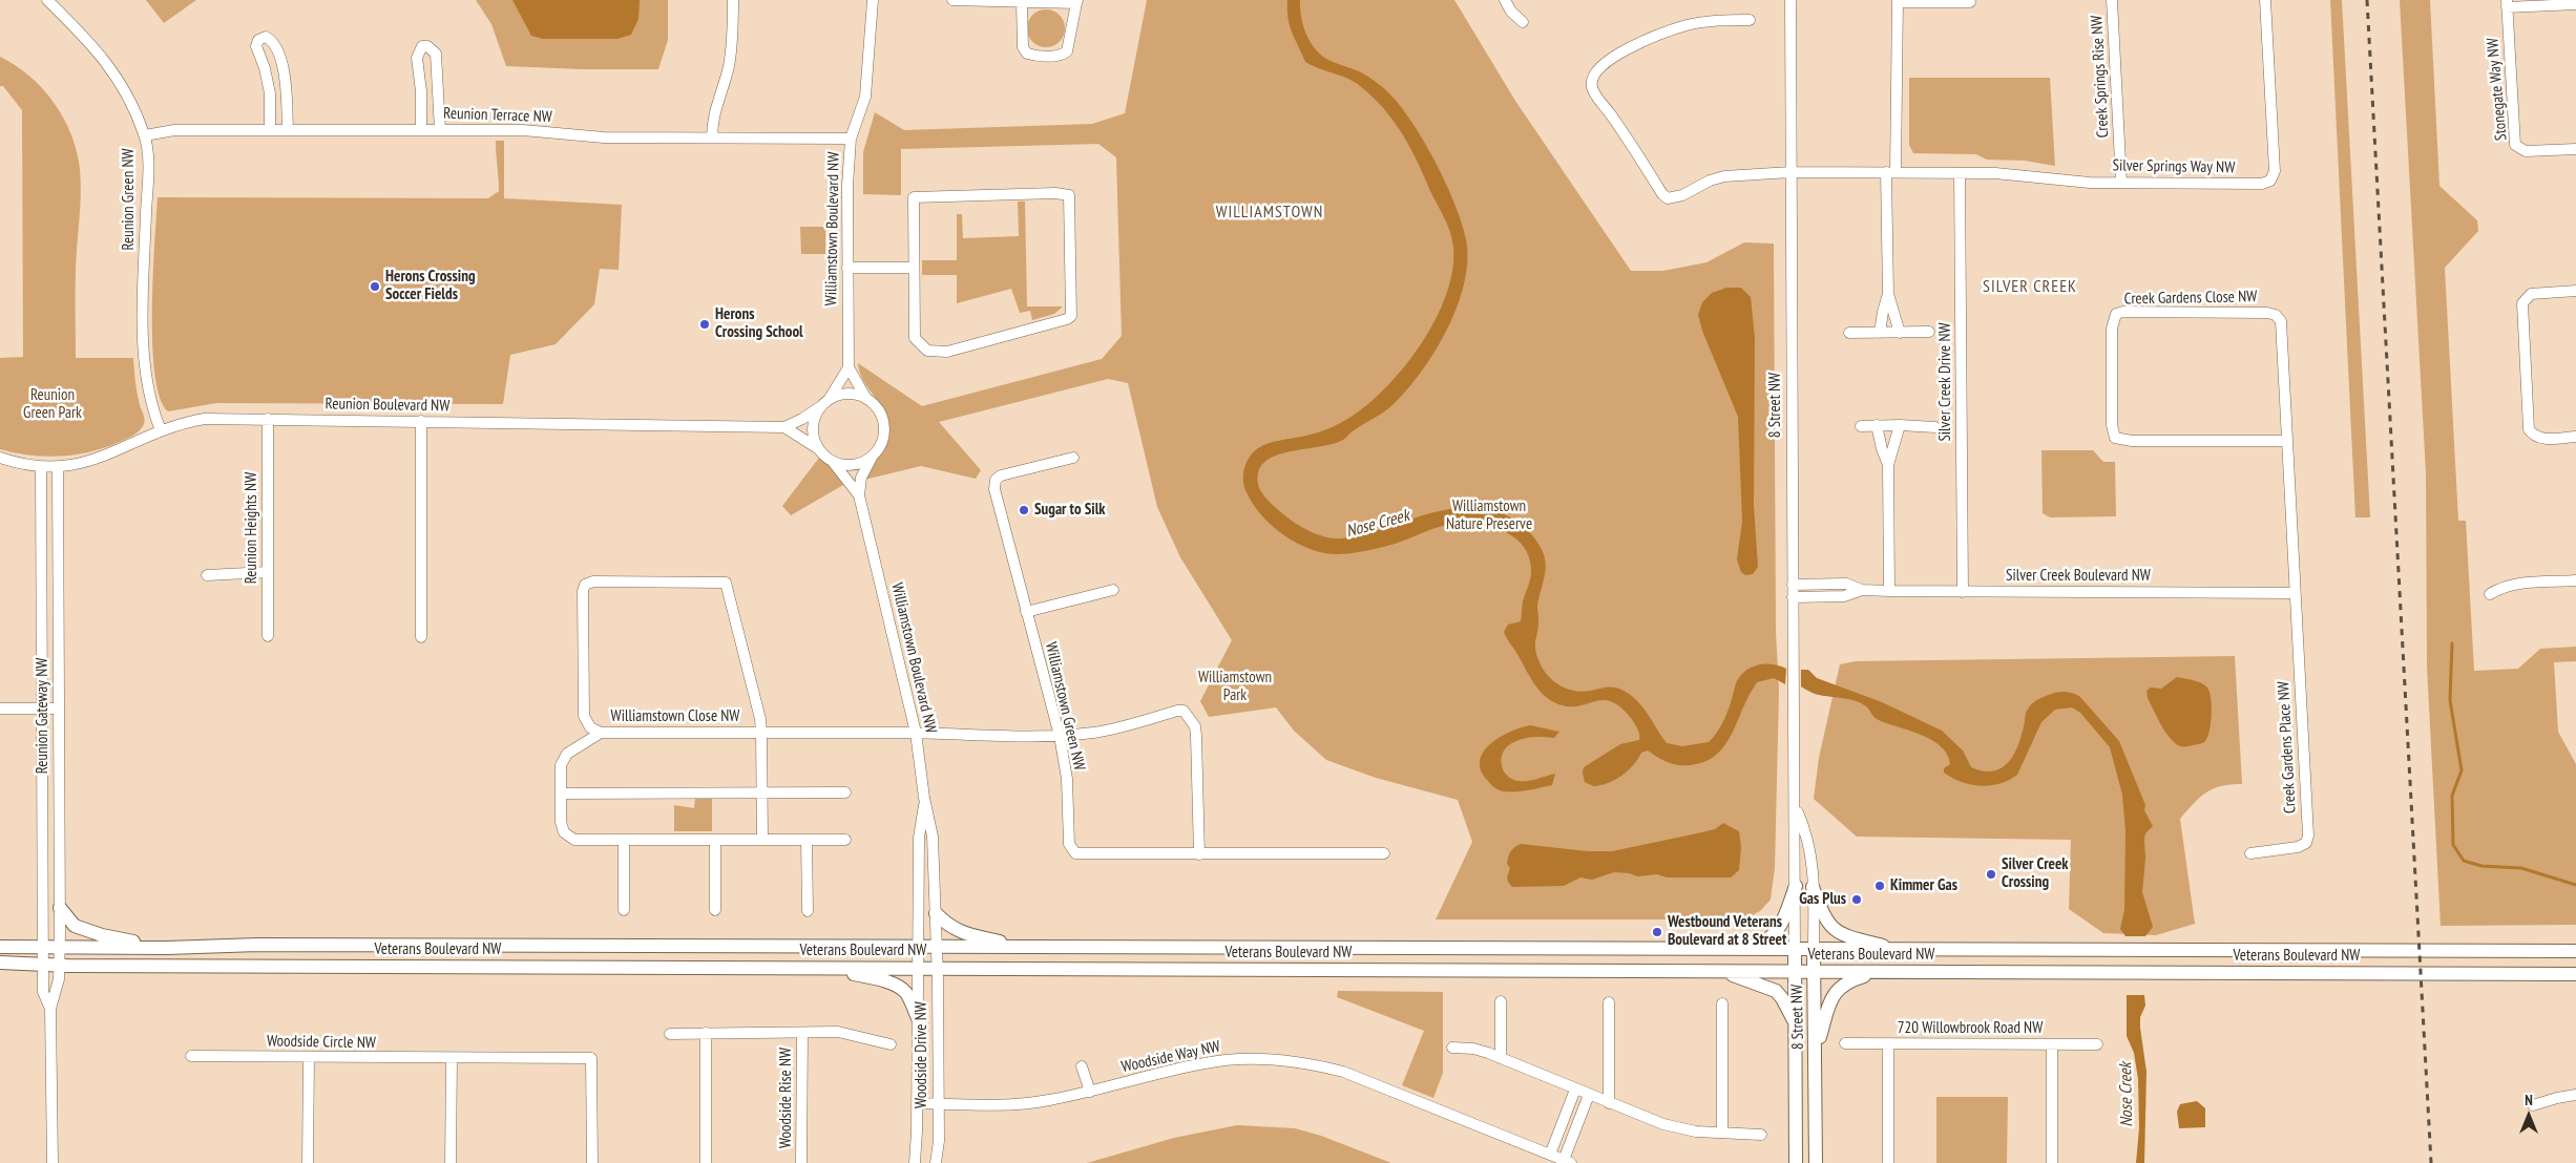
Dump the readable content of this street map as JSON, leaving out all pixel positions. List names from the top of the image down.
{
  "streets": {
    "main road": ["8 Street NW", "Veterans Boulevard NW"],
    "street": [
      "Creek Springs Rise NW",
      "Stonegate Way NW",
      "Reunion Terrace NW",
      "Silver Springs Way NW",
      "Reunion Green NW",
      "Williamstown Boulevard NW",
      "Creek Gardens Close NW",
      "Silver Creek Drive NW",
      "Reunion Boulevard NW",
      "Reunion Heights NW",
      "Silver Creek Boulevard NW",
      "Williamstown Green NW",
      "Reunion Gateway NW",
      "Williamstown Close NW",
      "Creek Gardens Place NW",
      "720 Willowbrook Road NW",
      "Woodside Circle NW",
      "Woodside Drive NW",
      "Woodside Way NW",
      "Woodside Rise NW"
    ]
  },
  "crossings": [
    ["Creek Springs Rise NW", "Silver Springs Way NW"],
    ["Reunion Terrace NW", "Reunion Green NW"],
    ["Reunion Terrace NW", "Williamstown Boulevard NW"],
    ["Silver Springs Way NW", "Silver Creek Drive NW"],
    ["Silver Springs Way NW", "8 Street NW"],
    ["Reunion Green NW", "Reunion Boulevard NW"],
    ["Williamstown Boulevard NW", "Reunion Boulevard NW"],
    ["Williamstown Boulevard NW", "Williamstown Close NW"],
    ["Williamstown Boulevard NW", "Veterans Boulevard NW"],
    ["Williamstown Boulevard NW", "Woodside Drive NW"],
    ["Creek Gardens Close NW", "Silver Creek Boulevard NW"],
    ["Creek Gardens Close NW", "Creek Gardens Place NW"],
    ["Silver Creek Drive NW", "Silver Creek Boulevard NW"],
    ["Reunion Boulevard NW", "Reunion Heights NW"],
    ["Reunion Boulevard NW", "Reunion Gateway NW"],
    ["8 Street NW", "Silver Creek Boulevard NW"],
    ["8 Street NW", "Veterans Boulevard NW"],
    ["Silver Creek Boulevard NW", "Creek Gardens Place NW"],
    ["Williamstown Green NW", "Williamstown Close NW"],
    ["Reunion Gateway NW", "Veterans Boulevard NW"],
    ["Veterans Boulevard NW", "Woodside Drive NW"],
    ["Woodside Drive NW", "Woodside Way NW"]
  ],
  "districts": ["WILLIAMSTOWN", "SILVER CREEK"],
  "water": ["Nose Creek"],
  "parks": ["Reunion Green Park", "Williamstown Nature Preserve", "Williamstown Park"],
  "places": [
    "Herons Crossing Soccer Fields",
    "Herons Crossing School",
    "Sugar to Silk",
    "Silver Creek Crossing",
    "Kimmer Gas",
    "Gas Plus",
    "Westbound Veterans Boulevard at 8 Street"
  ],
  "north": "top"
}
